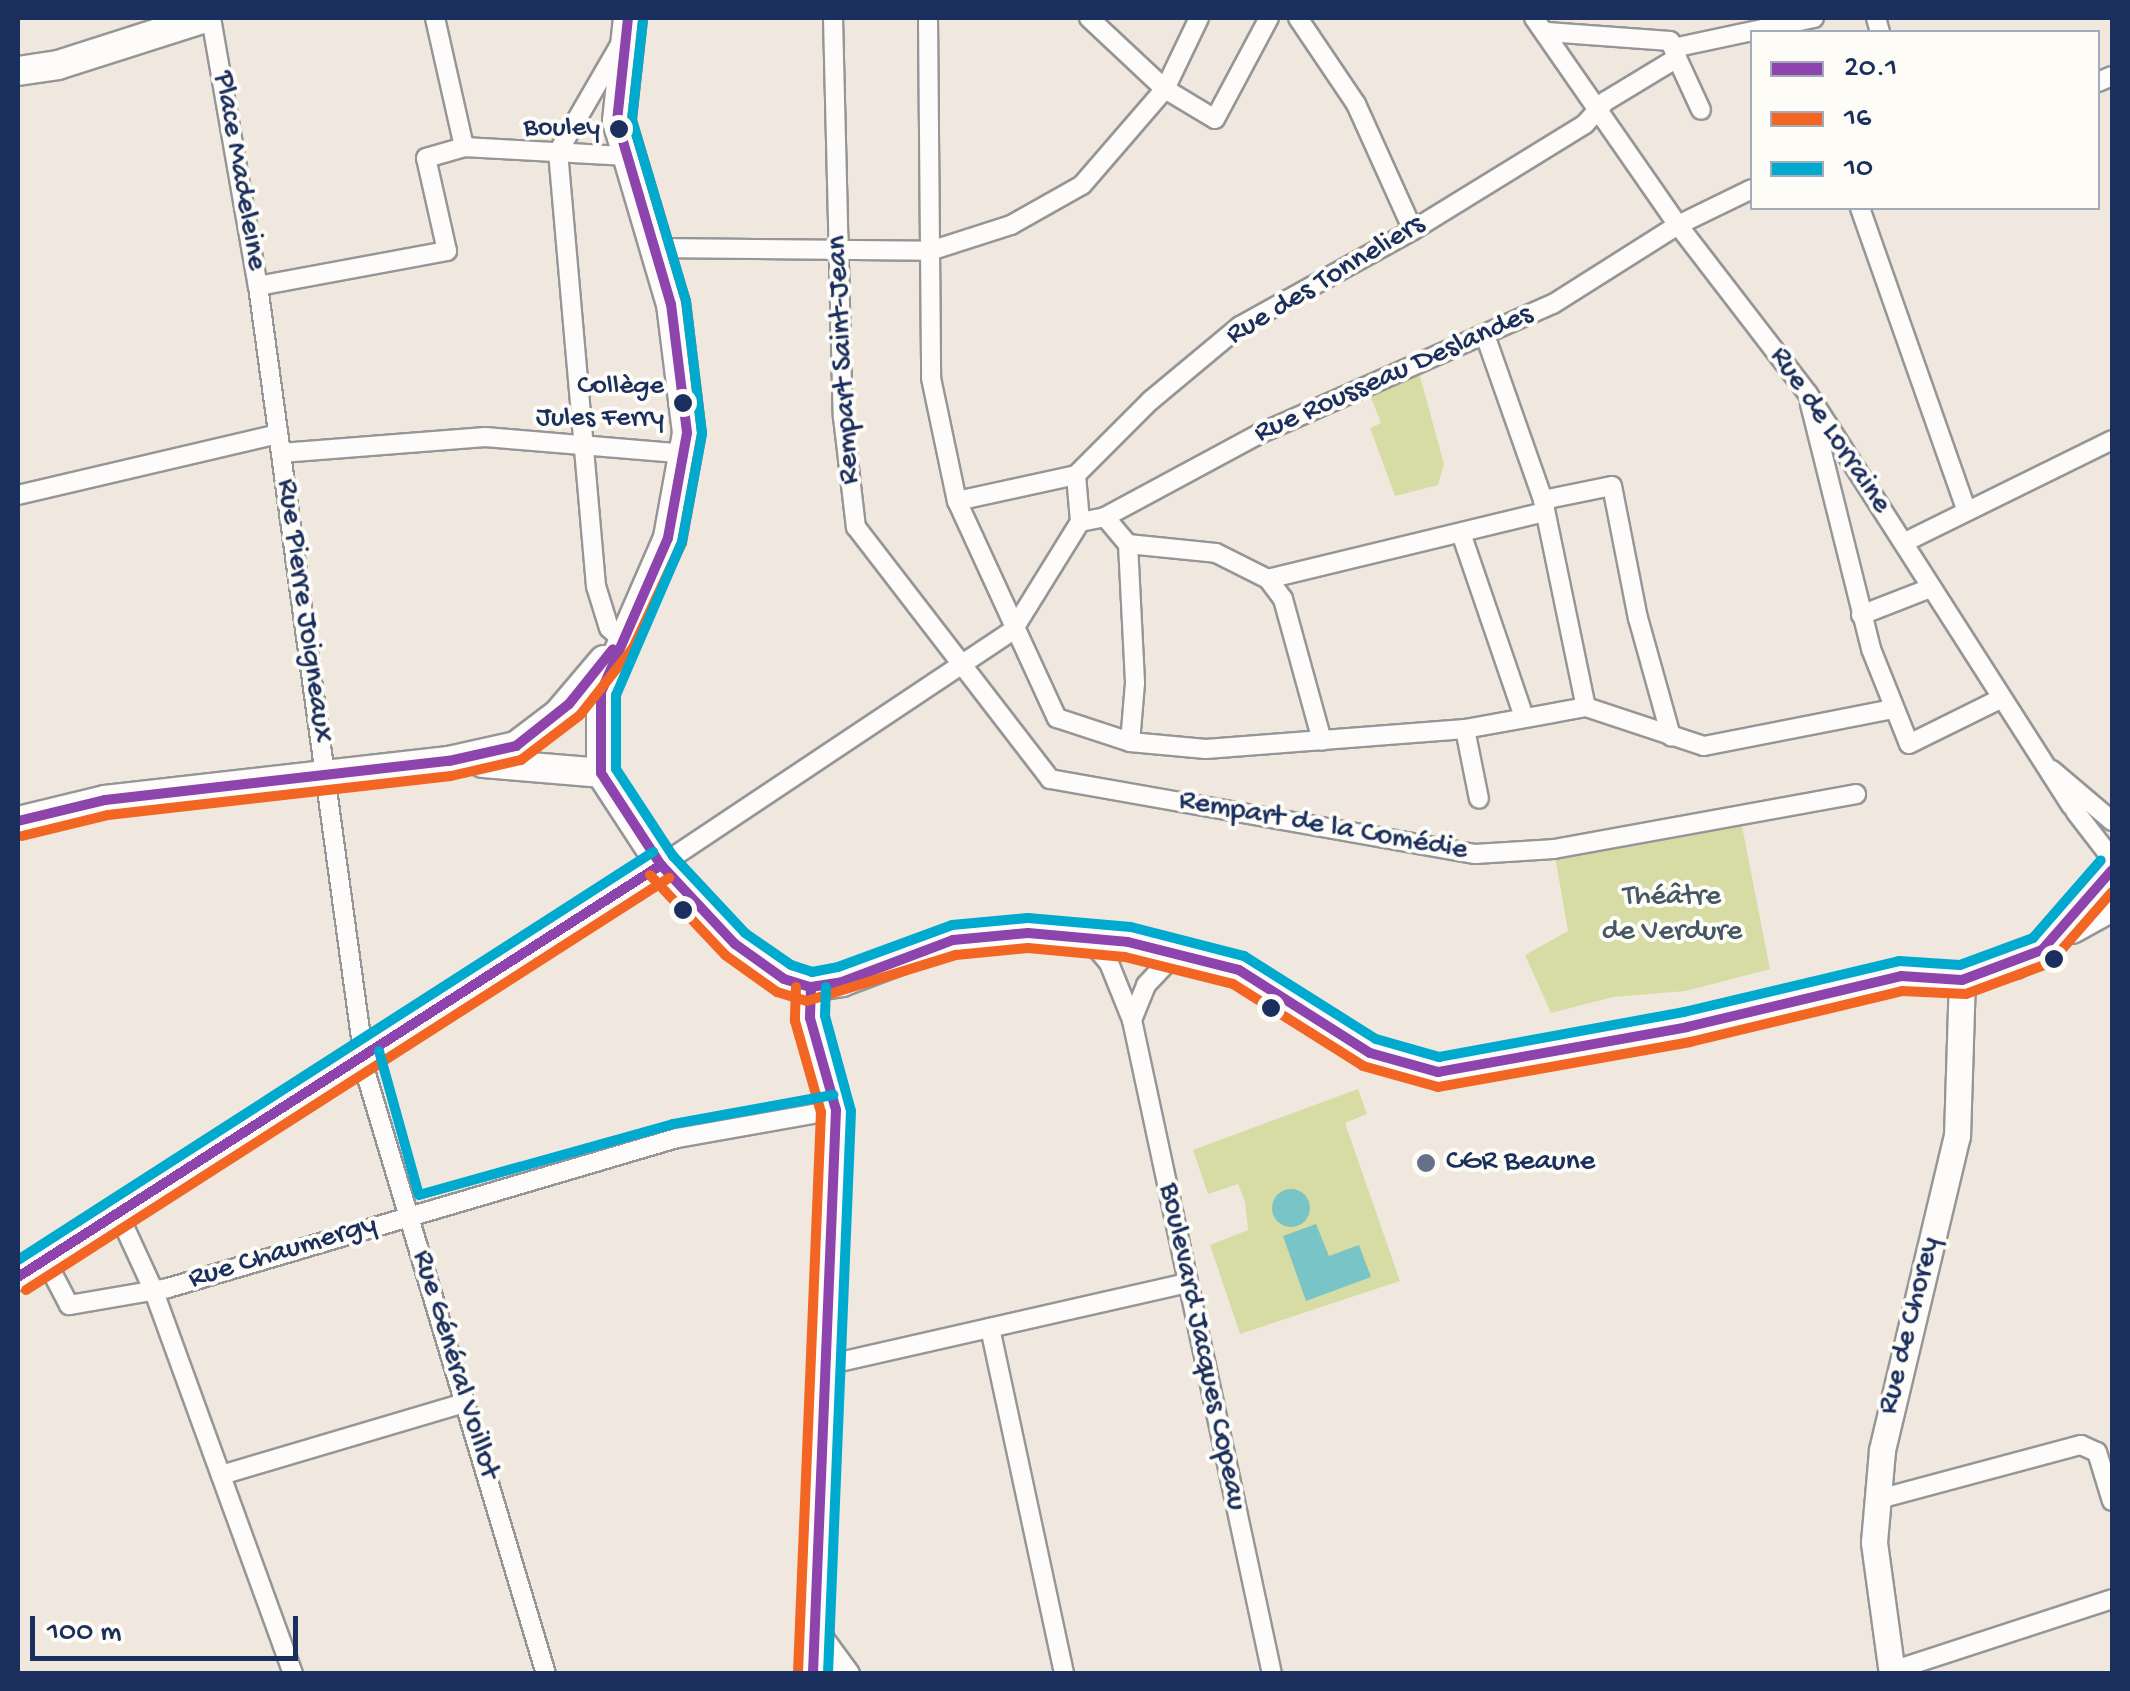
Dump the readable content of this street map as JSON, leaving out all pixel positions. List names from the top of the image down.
{
  "streets": {
    "street": [
      "Place Madeleine",
      "Rue des Tonneliers",
      "Rempart Saint-Jean",
      "Rue Rousseau Deslandes",
      "Rue de Lorraine",
      "Rue Pierre Joigneaux",
      "Rempart de la Comédie",
      "Rue Chaumergy",
      "Rue de Chorey",
      "Boulevard Jacques Copeau",
      "Rue Général Voillot"
    ]
  },
  "crossings": [
    ["Place Madeleine", "Rue Pierre Joigneaux"],
    ["Rue des Tonneliers", "Rue de Lorraine"],
    ["Rempart Saint-Jean", "Rempart de la Comédie"],
    ["Rue Rousseau Deslandes", "Rue de Lorraine"],
    ["Rue Pierre Joigneaux", "Rue Général Voillot"],
    ["Rue Chaumergy", "Rue Général Voillot"]
  ],
  "parks": ["Théâtre de Verdure"],
  "places": ["Bouley", "Collège Jules Ferry", "CGR Beaune"],
  "lines": ["transit line 20.1", "transit line 16", "transit line 10"],
  "legend": ["20.1", "16", "10"],
  "scale_bar": "100 m"
}
